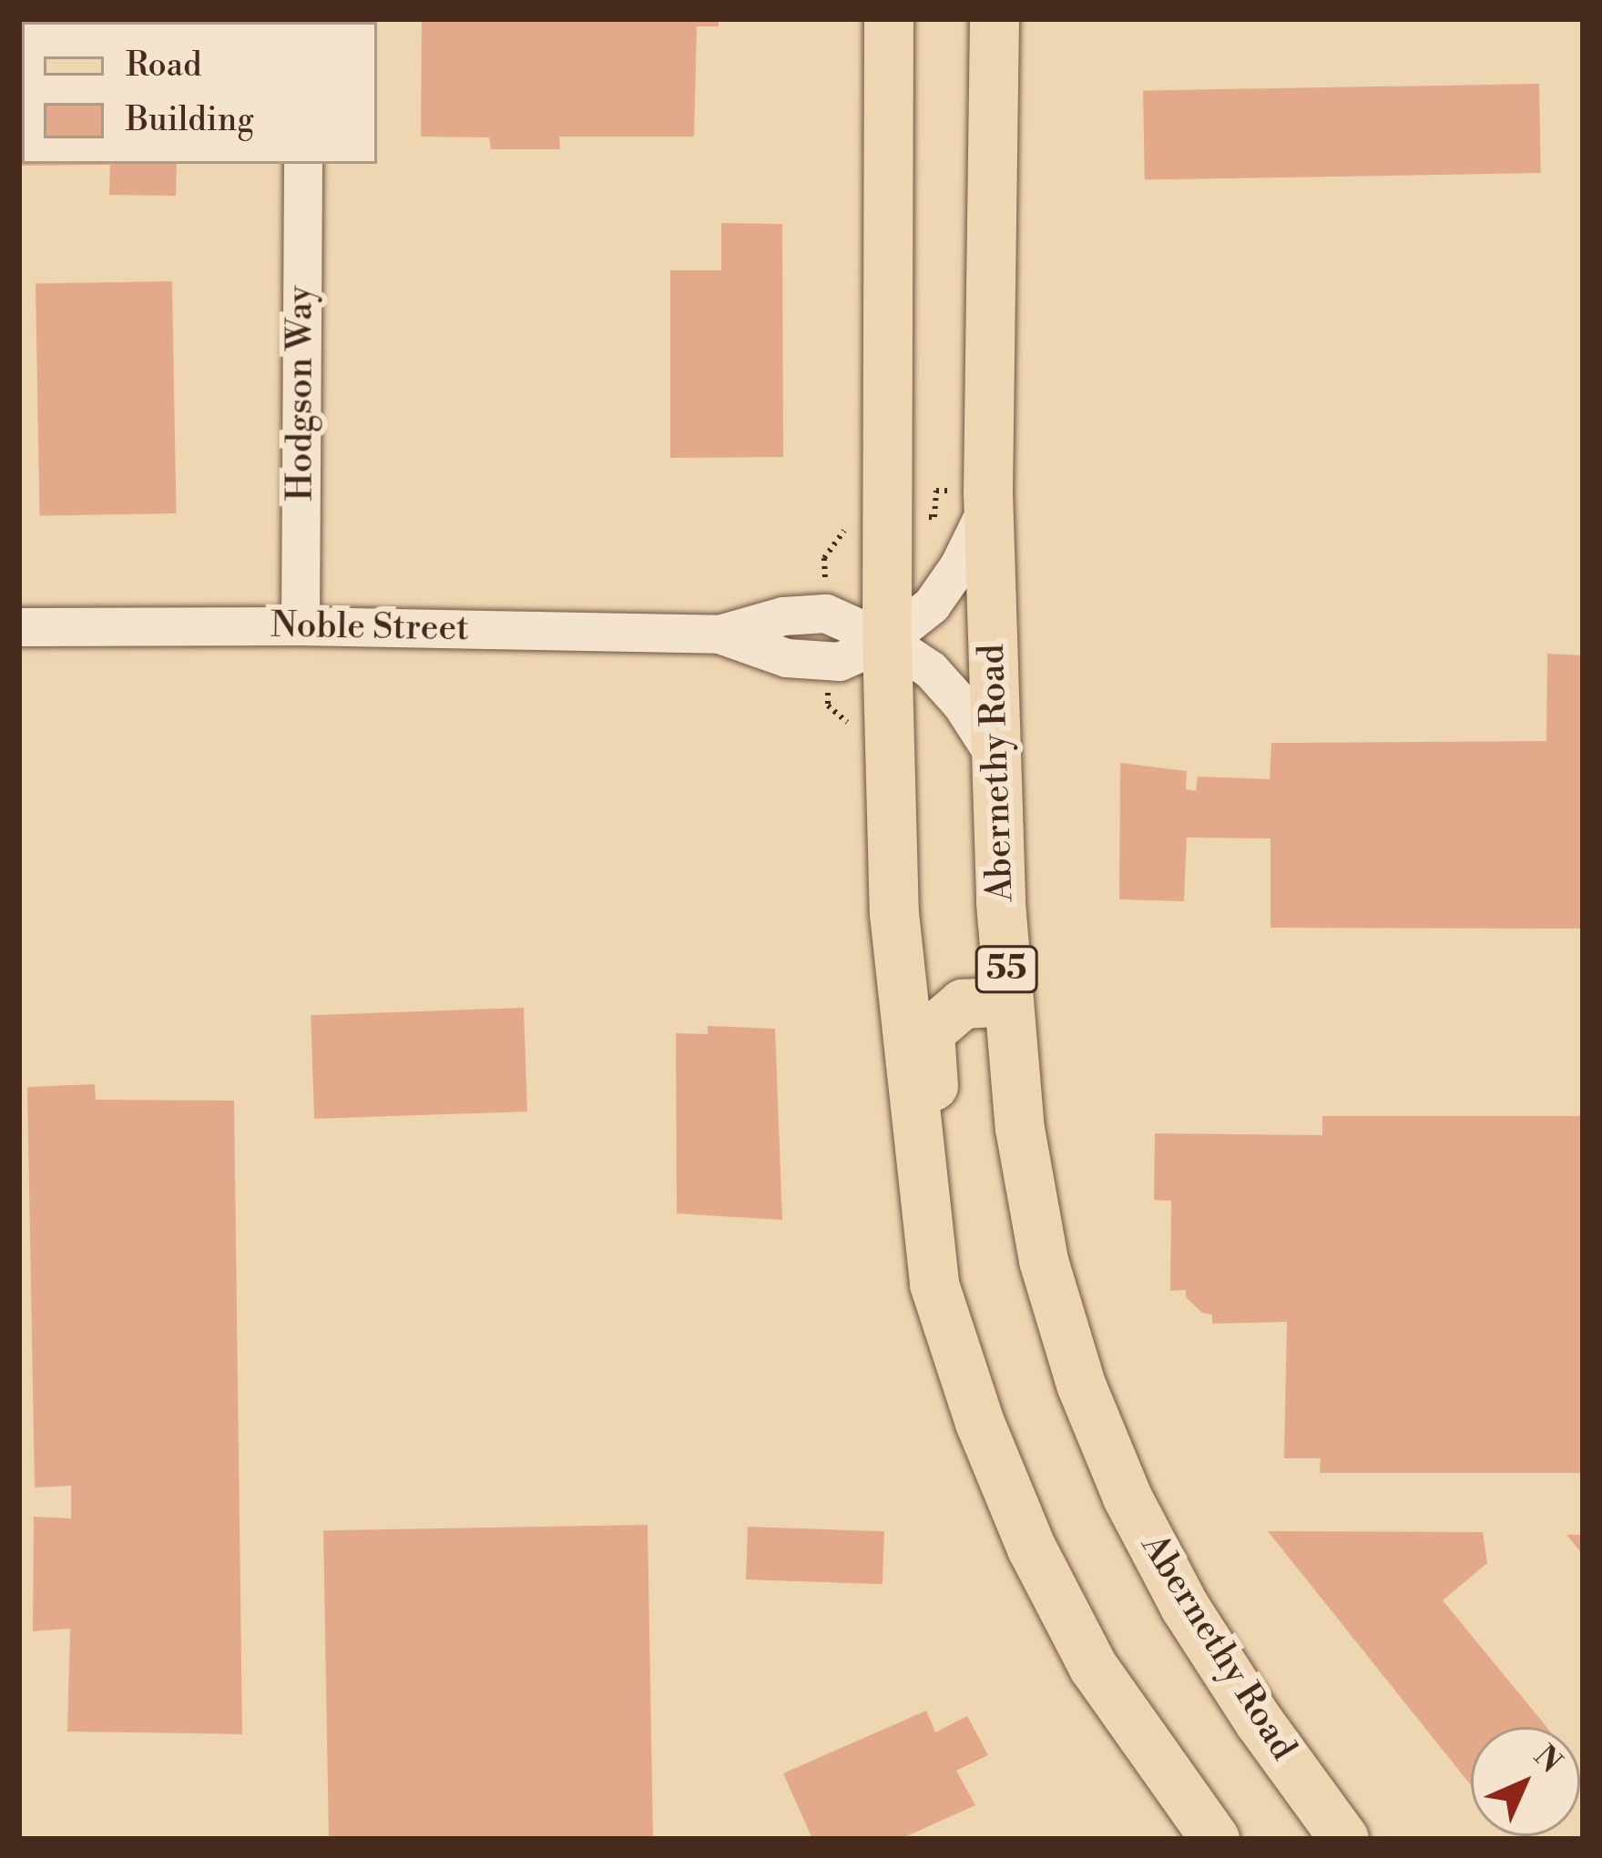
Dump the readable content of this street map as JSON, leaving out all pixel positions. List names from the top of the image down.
{
  "streets": {
    "main road": ["Abernethy Road", "55"],
    "street": ["Hodgson Way", "Noble Street"]
  },
  "crossings": [
    ["Hodgson Way", "Noble Street"],
    ["Noble Street", "Abernethy Road"]
  ],
  "legend": ["Road", "Building"],
  "north": "top right"
}
